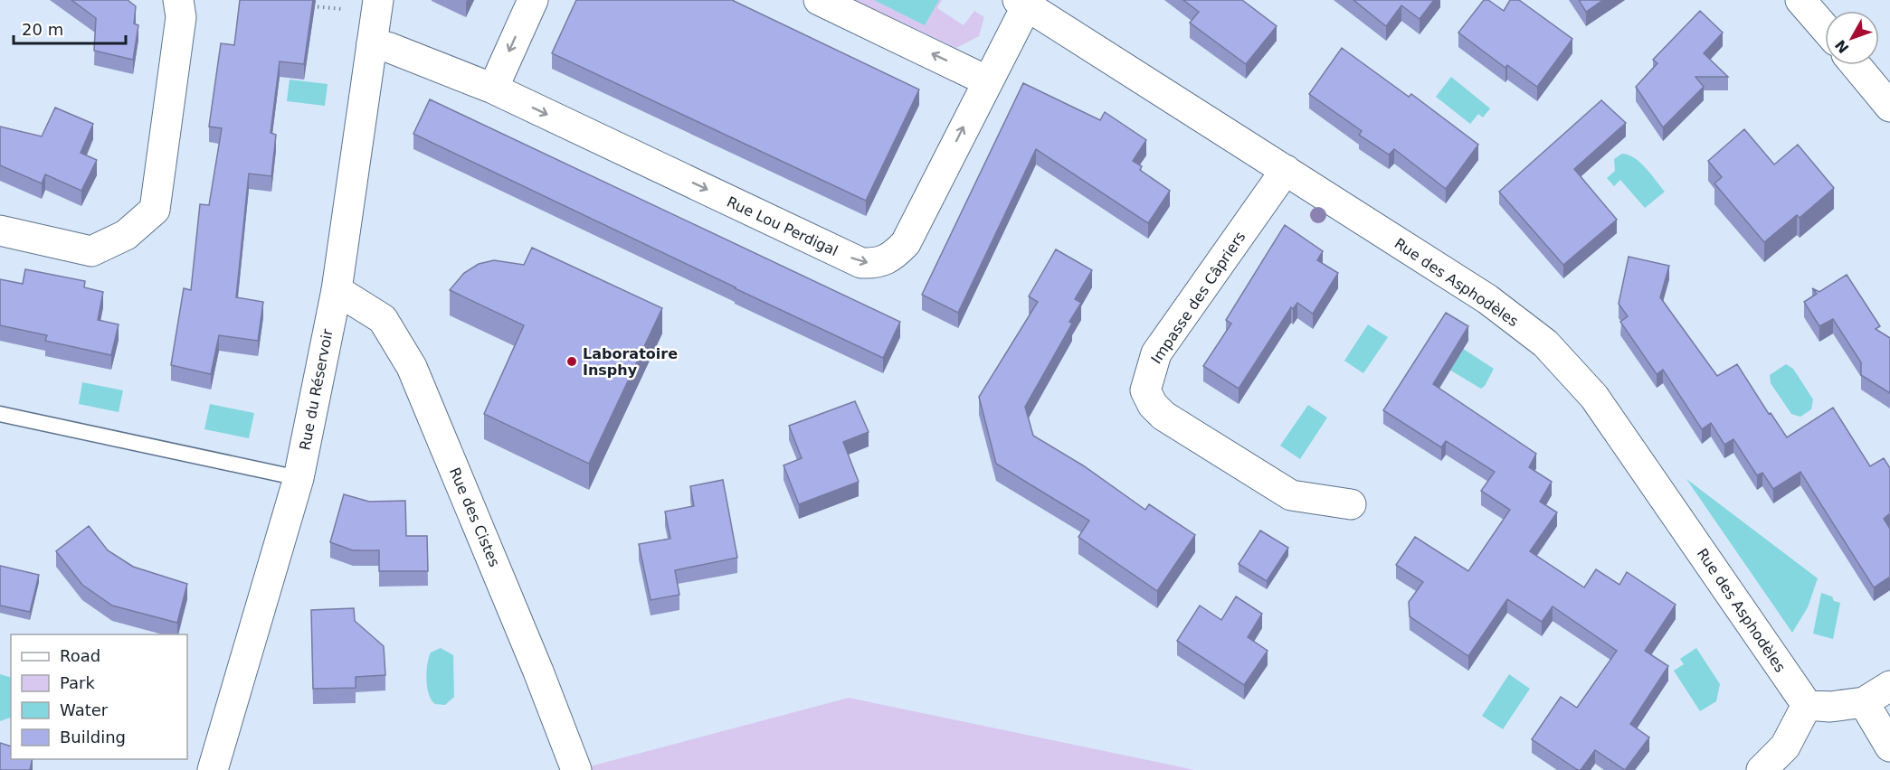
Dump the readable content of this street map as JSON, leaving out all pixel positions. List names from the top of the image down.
{
  "streets": {
    "street": [
      "Rue Lou Perdigal",
      "Rue des Asphodèles",
      "Impasse des Câpriers",
      "Rue du Réservoir",
      "Rue des Cistes"
    ]
  },
  "crossings": [
    ["Rue Lou Perdigal", "Rue des Asphodèles"],
    ["Rue Lou Perdigal", "Rue du Réservoir"],
    ["Rue des Asphodèles", "Impasse des Câpriers"],
    ["Rue du Réservoir", "Rue des Cistes"]
  ],
  "places": ["Laboratoire Insphy"],
  "legend": [
    "Road",
    "Park",
    "Water",
    "Building"
  ],
  "scale_bar": "20 m",
  "north": "bottom left"
}
